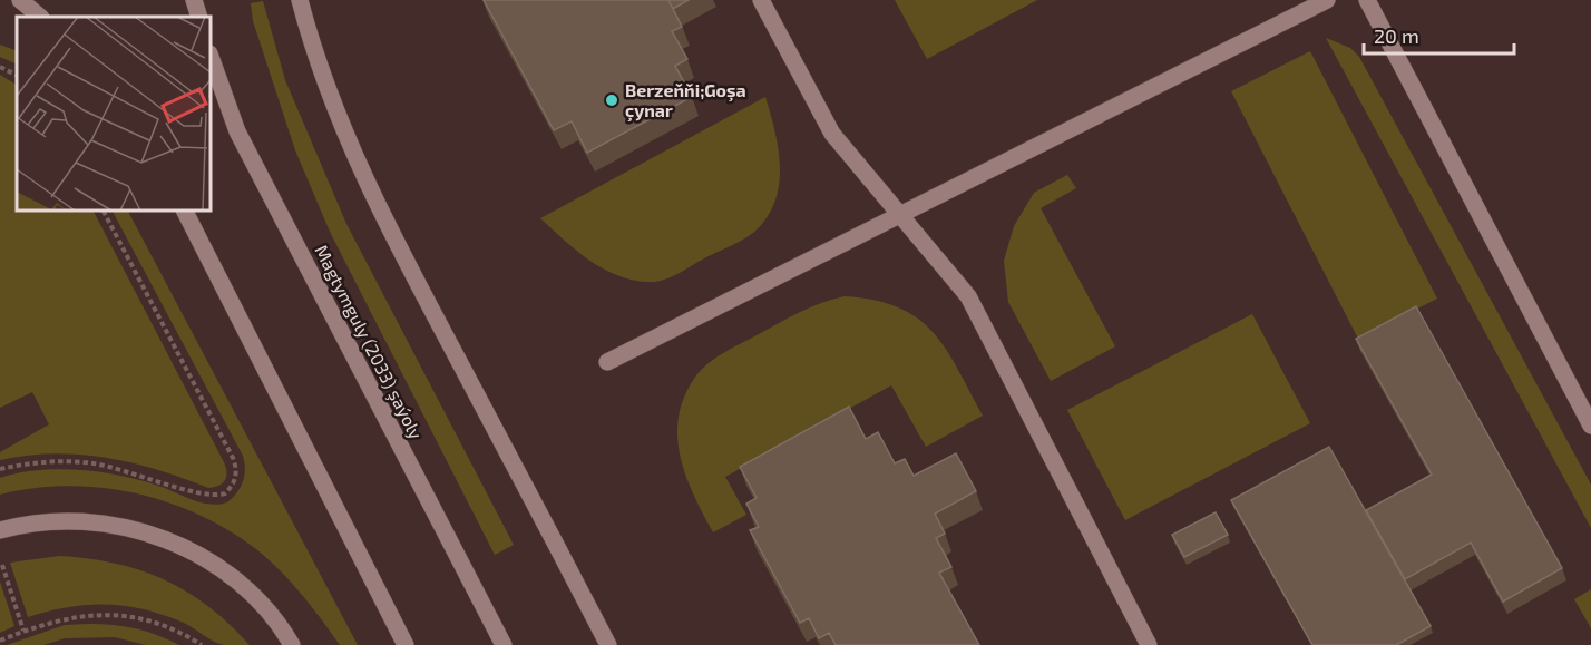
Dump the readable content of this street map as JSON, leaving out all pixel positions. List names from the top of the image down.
{
  "streets": {
    "street": ["Magtymguly (2033) şaýoly"]
  },
  "places": ["Berzeňňi;Goşa çynar"],
  "scale_bar": "20 m"
}
